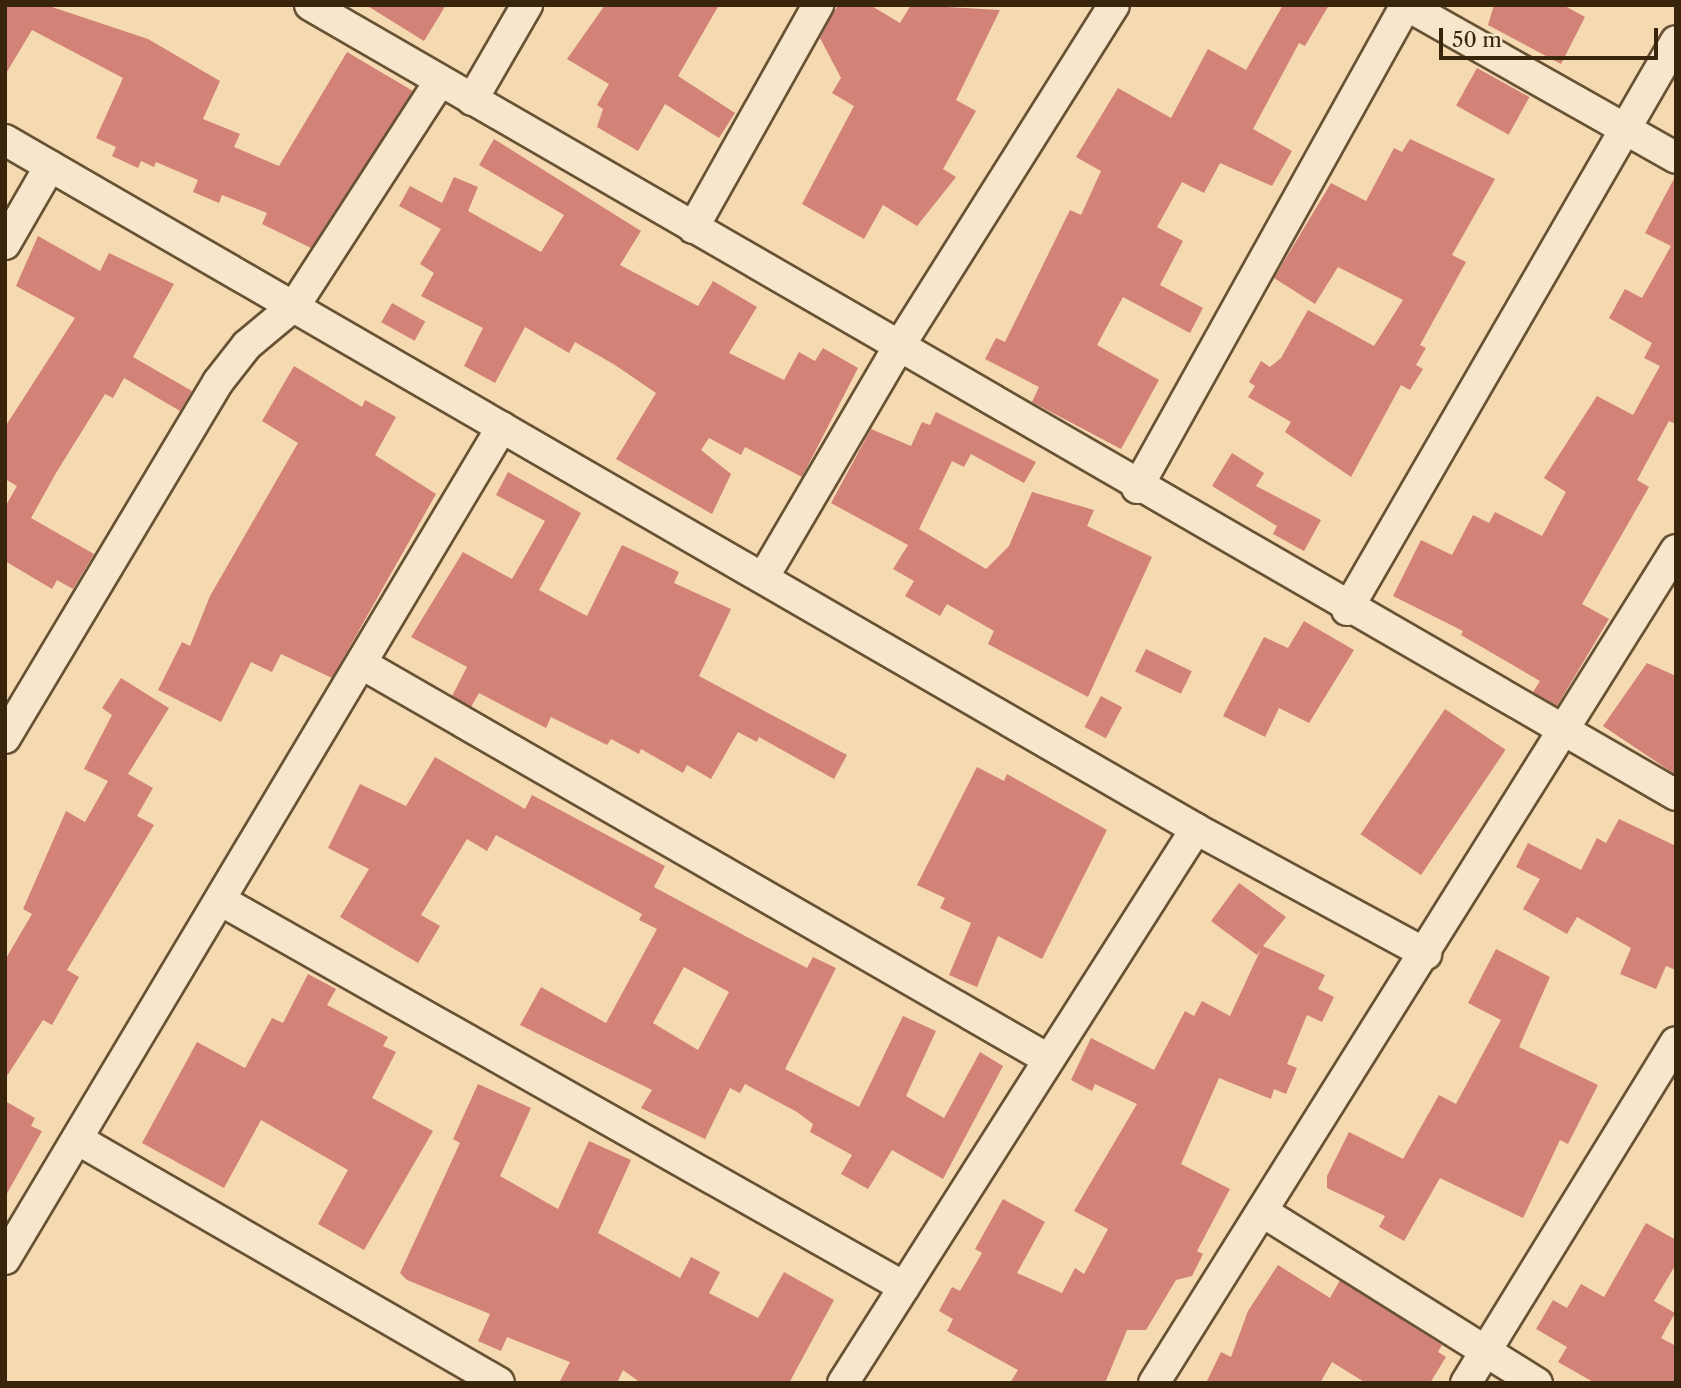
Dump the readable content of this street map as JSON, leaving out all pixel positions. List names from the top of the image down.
{
  "scale_bar": "50 m"
}
